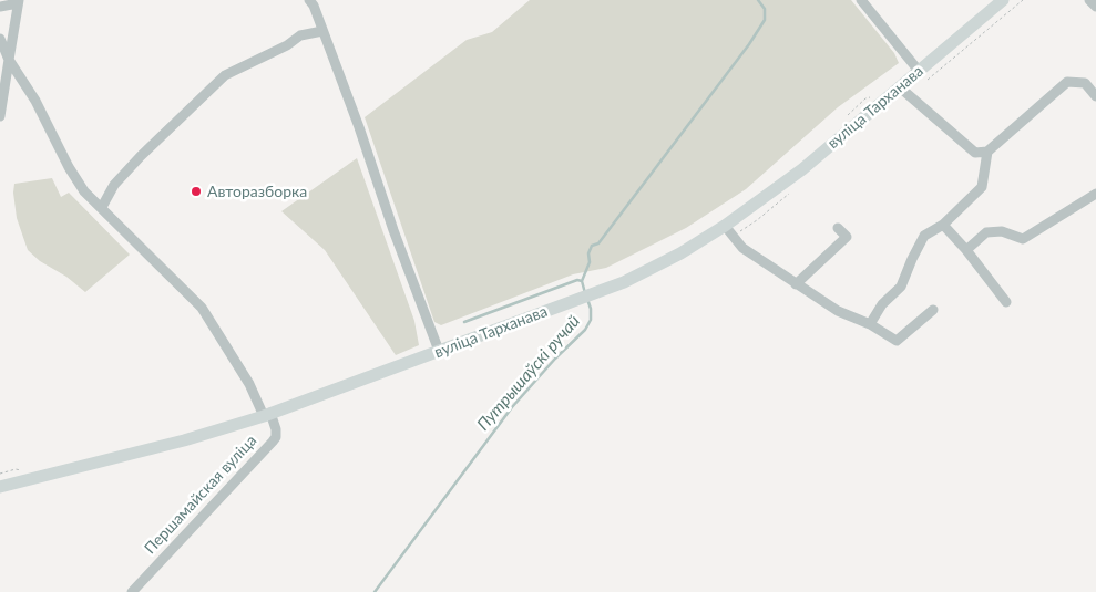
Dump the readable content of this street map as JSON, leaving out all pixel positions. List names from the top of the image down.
{
  "streets": {
    "main road": ["вуліца Тарханава"],
    "street": ["Першамайская вуліца"]
  },
  "crossings": [
    ["вуліца Тарханава", "Першамайская вуліца"]
  ],
  "water": ["Путрышаўскі ручай"],
  "places": ["Авторазборка"]
}
